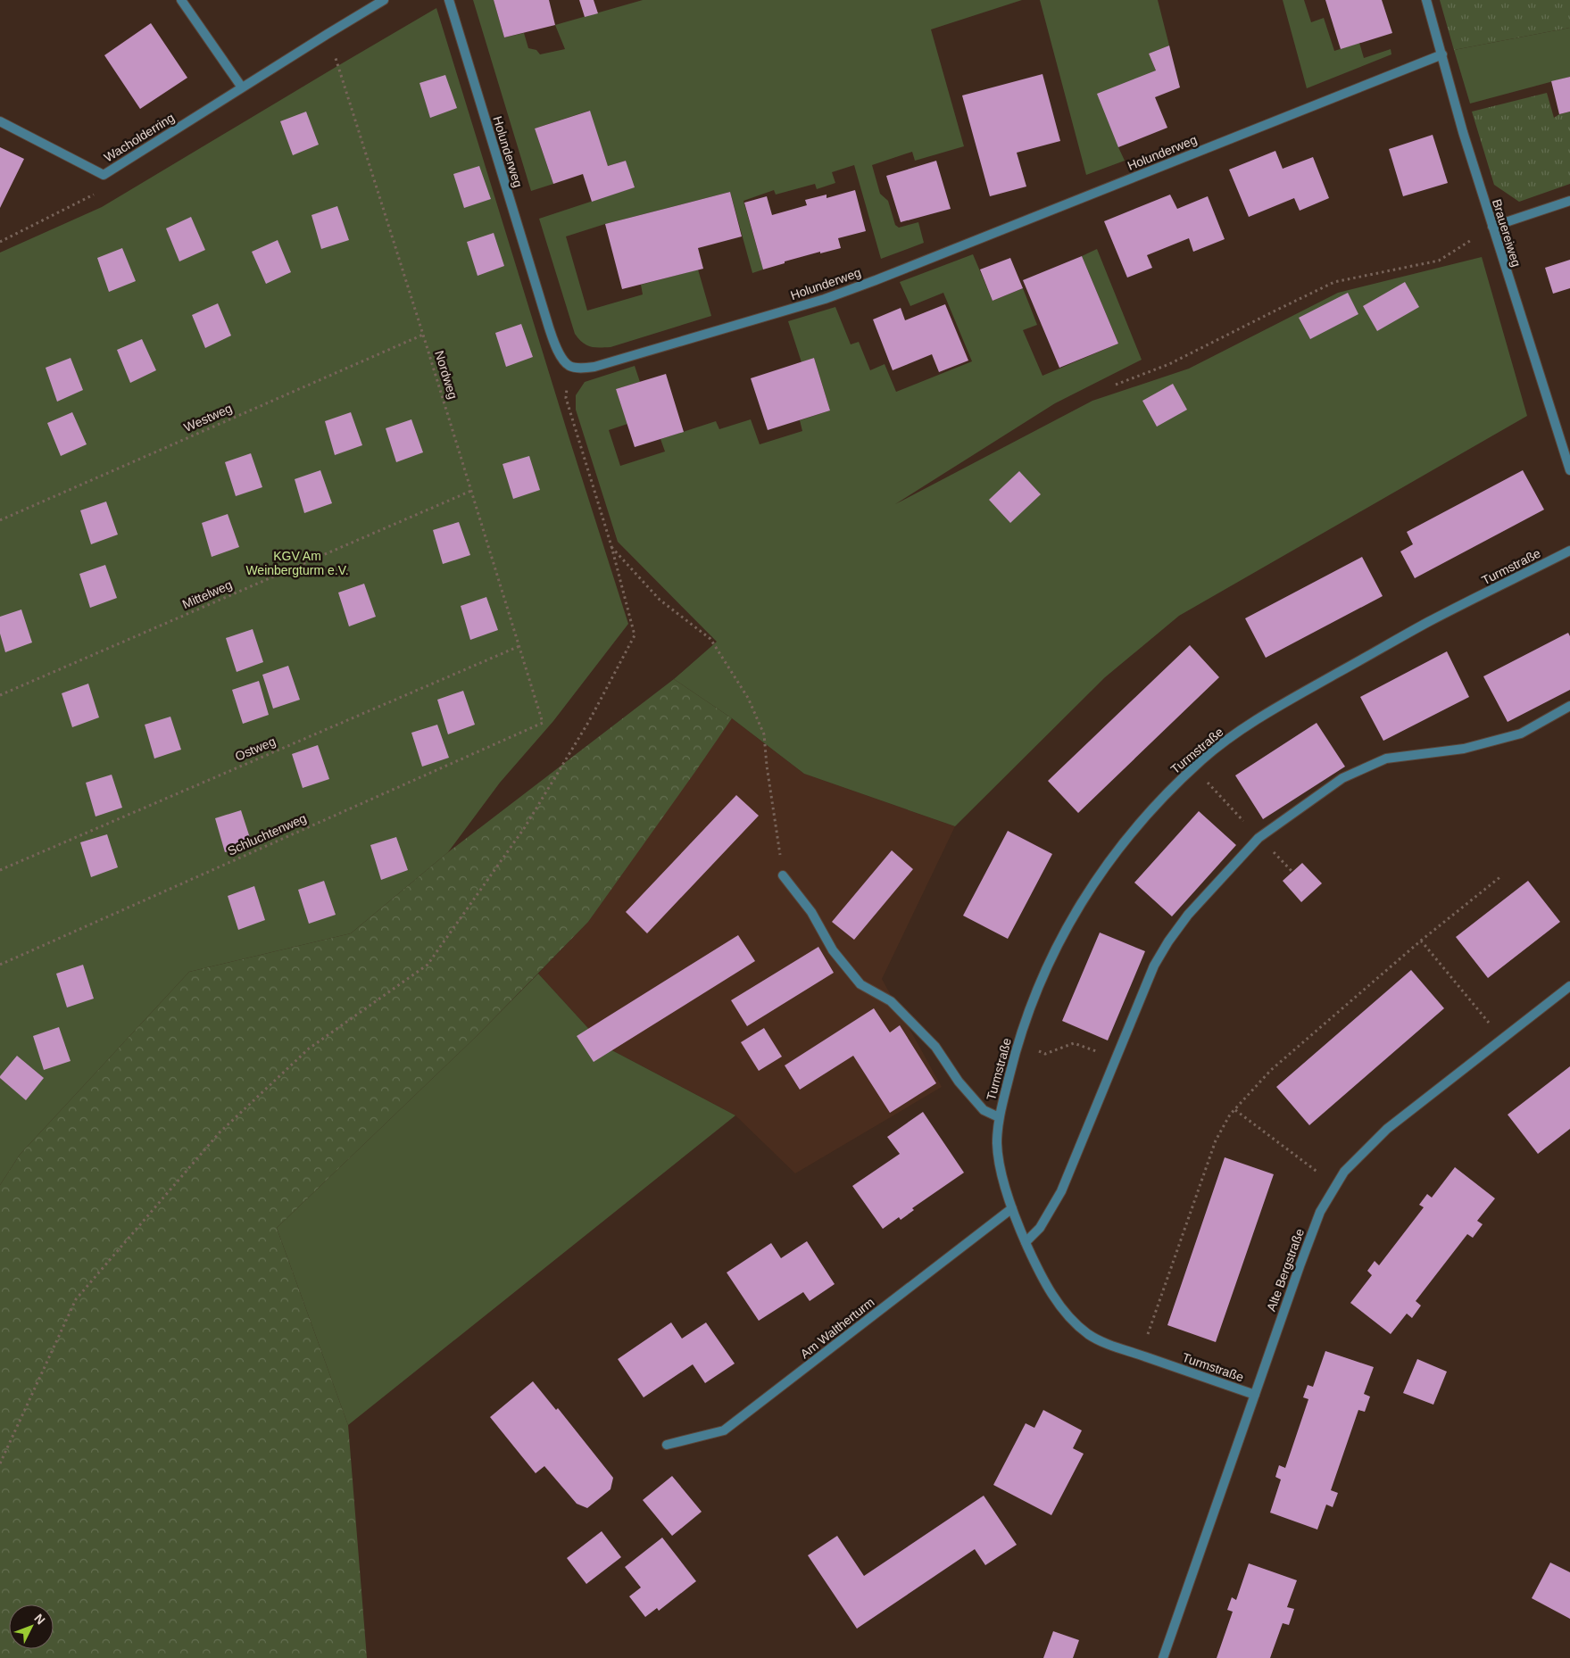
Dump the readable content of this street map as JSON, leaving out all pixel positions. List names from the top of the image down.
{
  "streets": {
    "street": [
      "Wacholderring",
      "Holunderweg",
      "Brauereiweg",
      "Turmstraße",
      "Alte Bergstraße",
      "Am Waltherturm"
    ],
    "path": [
      "Nordweg",
      "Westweg",
      "Mittelweg",
      "Ostweg",
      "Schluchtenweg"
    ]
  },
  "crossings": [
    ["Wacholderring", "Nordweg"],
    ["Holunderweg", "Brauereiweg"],
    ["Nordweg", "Westweg"],
    ["Nordweg", "Mittelweg"],
    ["Nordweg", "Ostweg"],
    ["Nordweg", "Schluchtenweg"],
    ["Turmstraße", "Alte Bergstraße"],
    ["Turmstraße", "Am Waltherturm"]
  ],
  "parks": ["KGV Am Weinbergturm e.V."],
  "north": "top right"
}
